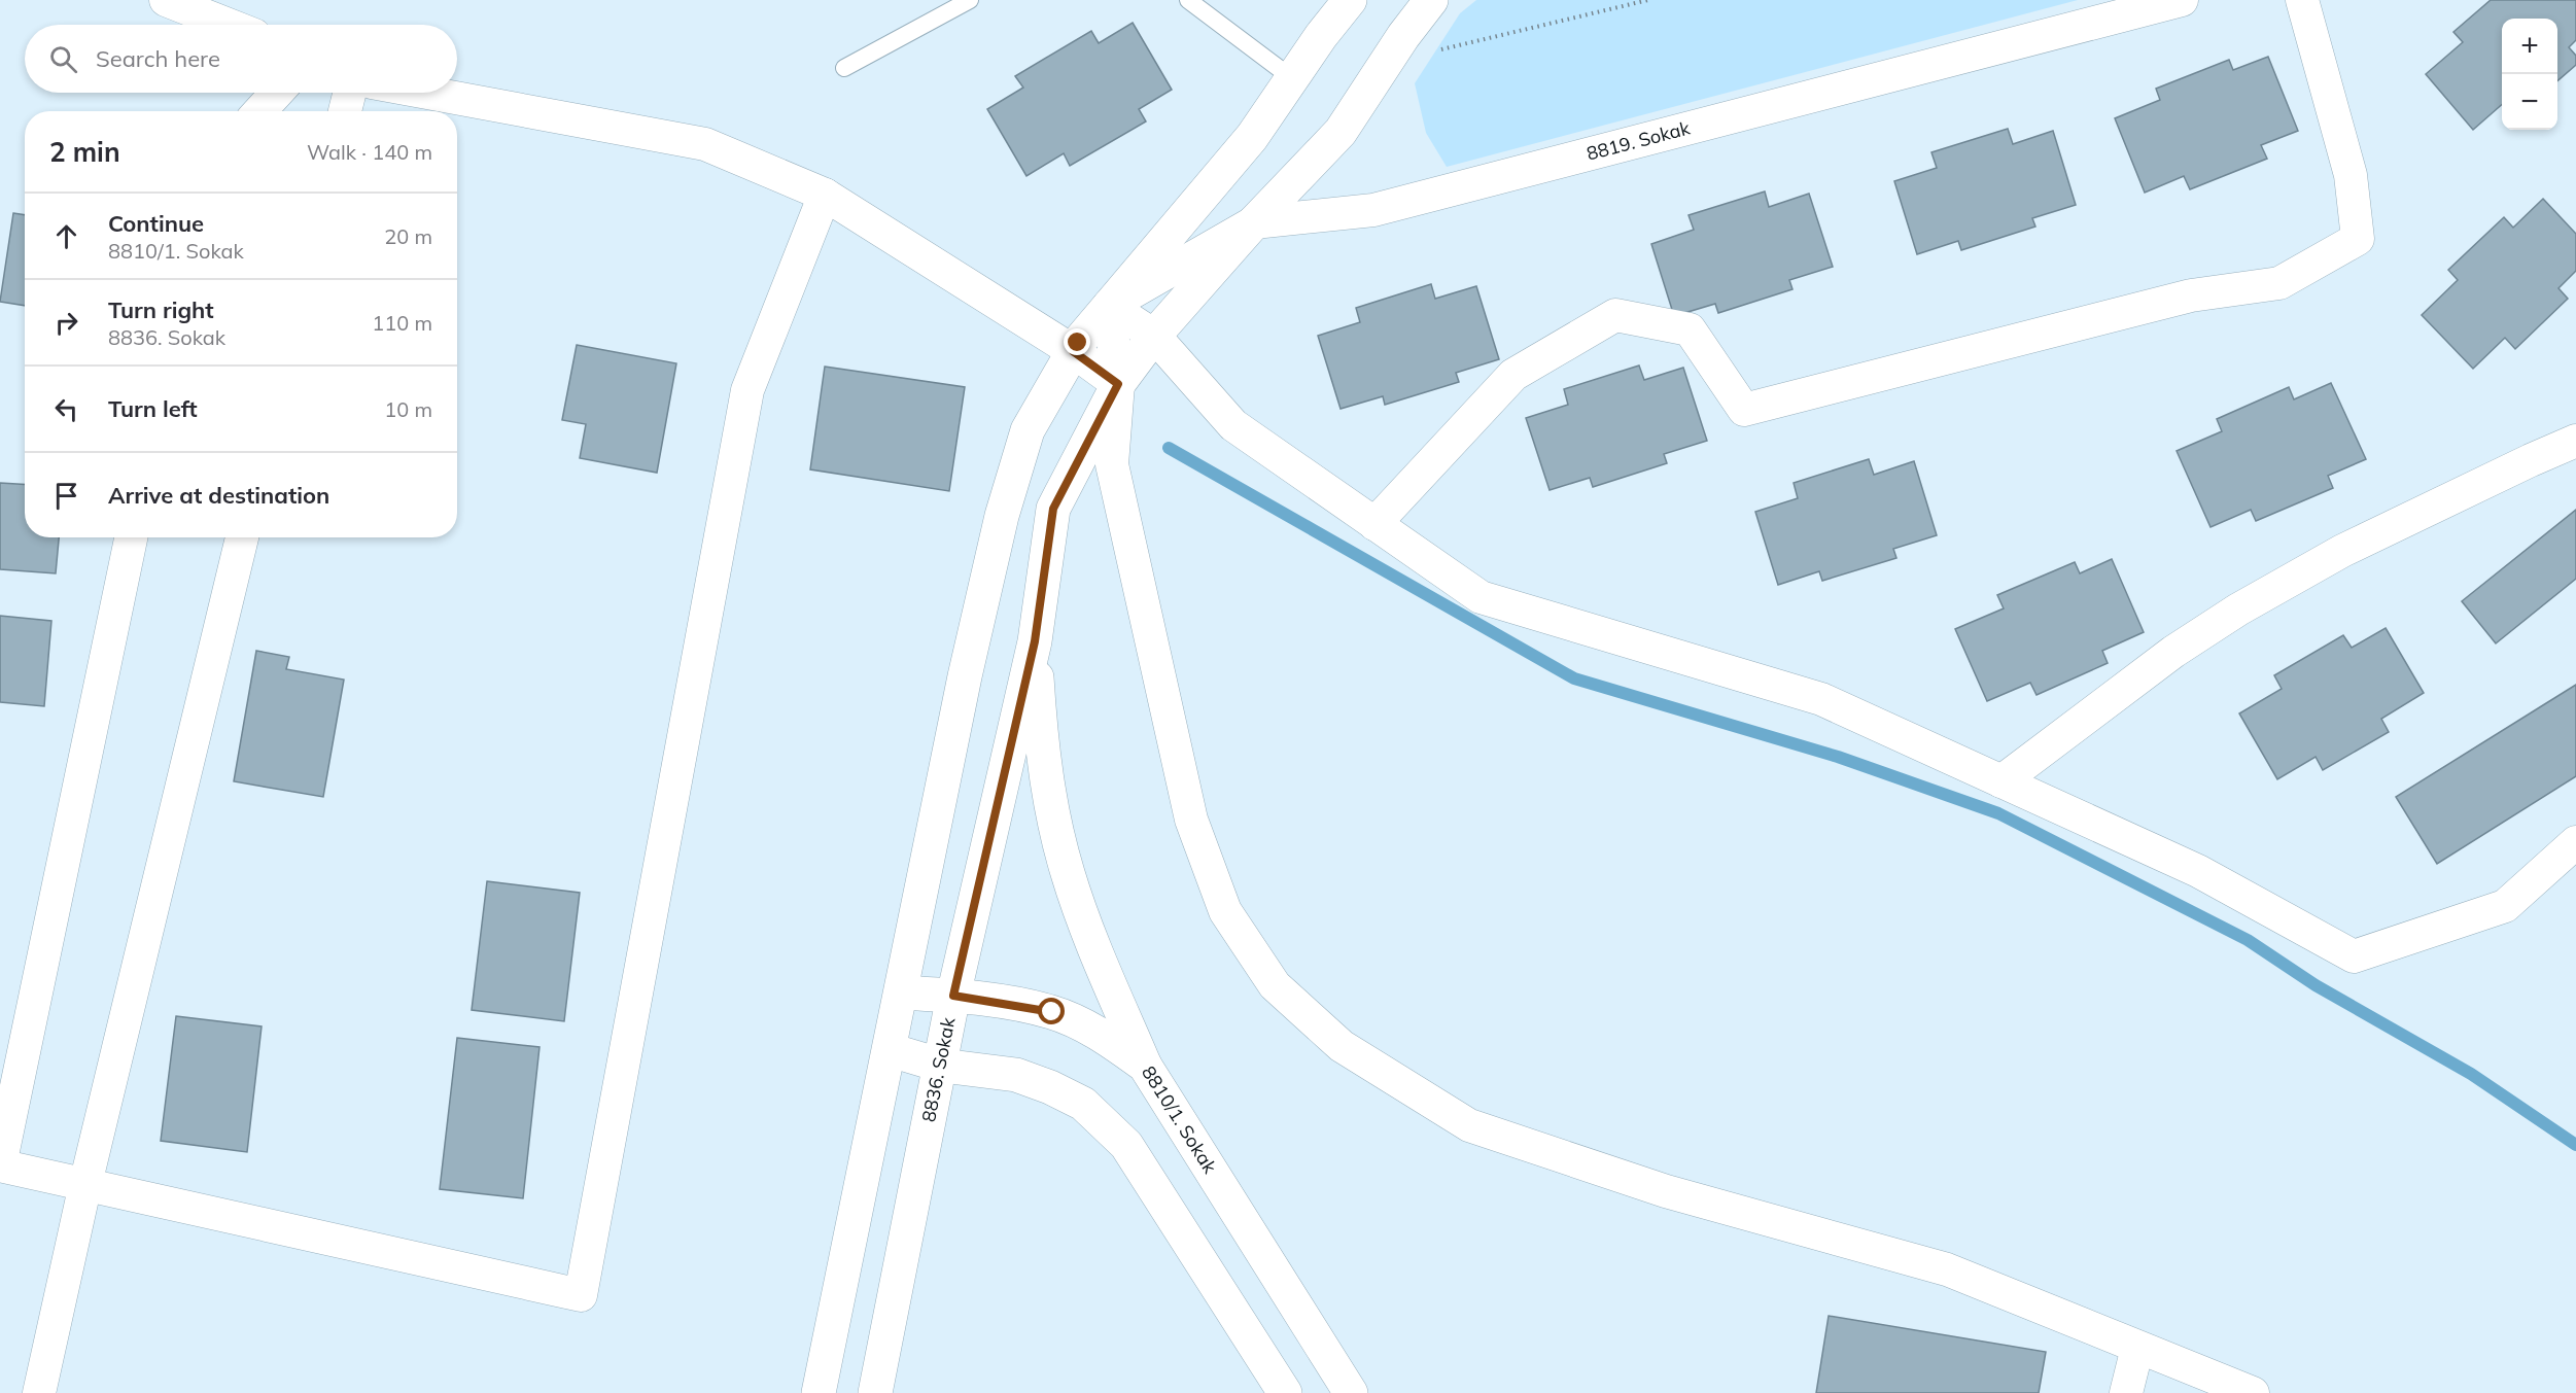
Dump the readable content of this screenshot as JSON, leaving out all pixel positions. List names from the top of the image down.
{
  "streets": {
    "street": ["8819. Sokak", "8836. Sokak", "8810/1. Sokak"]
  },
  "crossings": [
    ["8819. Sokak", "8836. Sokak"],
    ["8836. Sokak", "8810/1. Sokak"]
  ],
  "page": {
    "map_buttons": ["+", "−"],
    "search": "Search here",
    "heading": ["2 min", "Walk · 140 m"],
    "list": [
      ["Continue", "8810/1. Sokak", "20 m"],
      ["Turn right", "8836. Sokak", "110 m"],
      ["Turn left", "10 m"],
      "Arrive at destination"
    ]
  }
}
